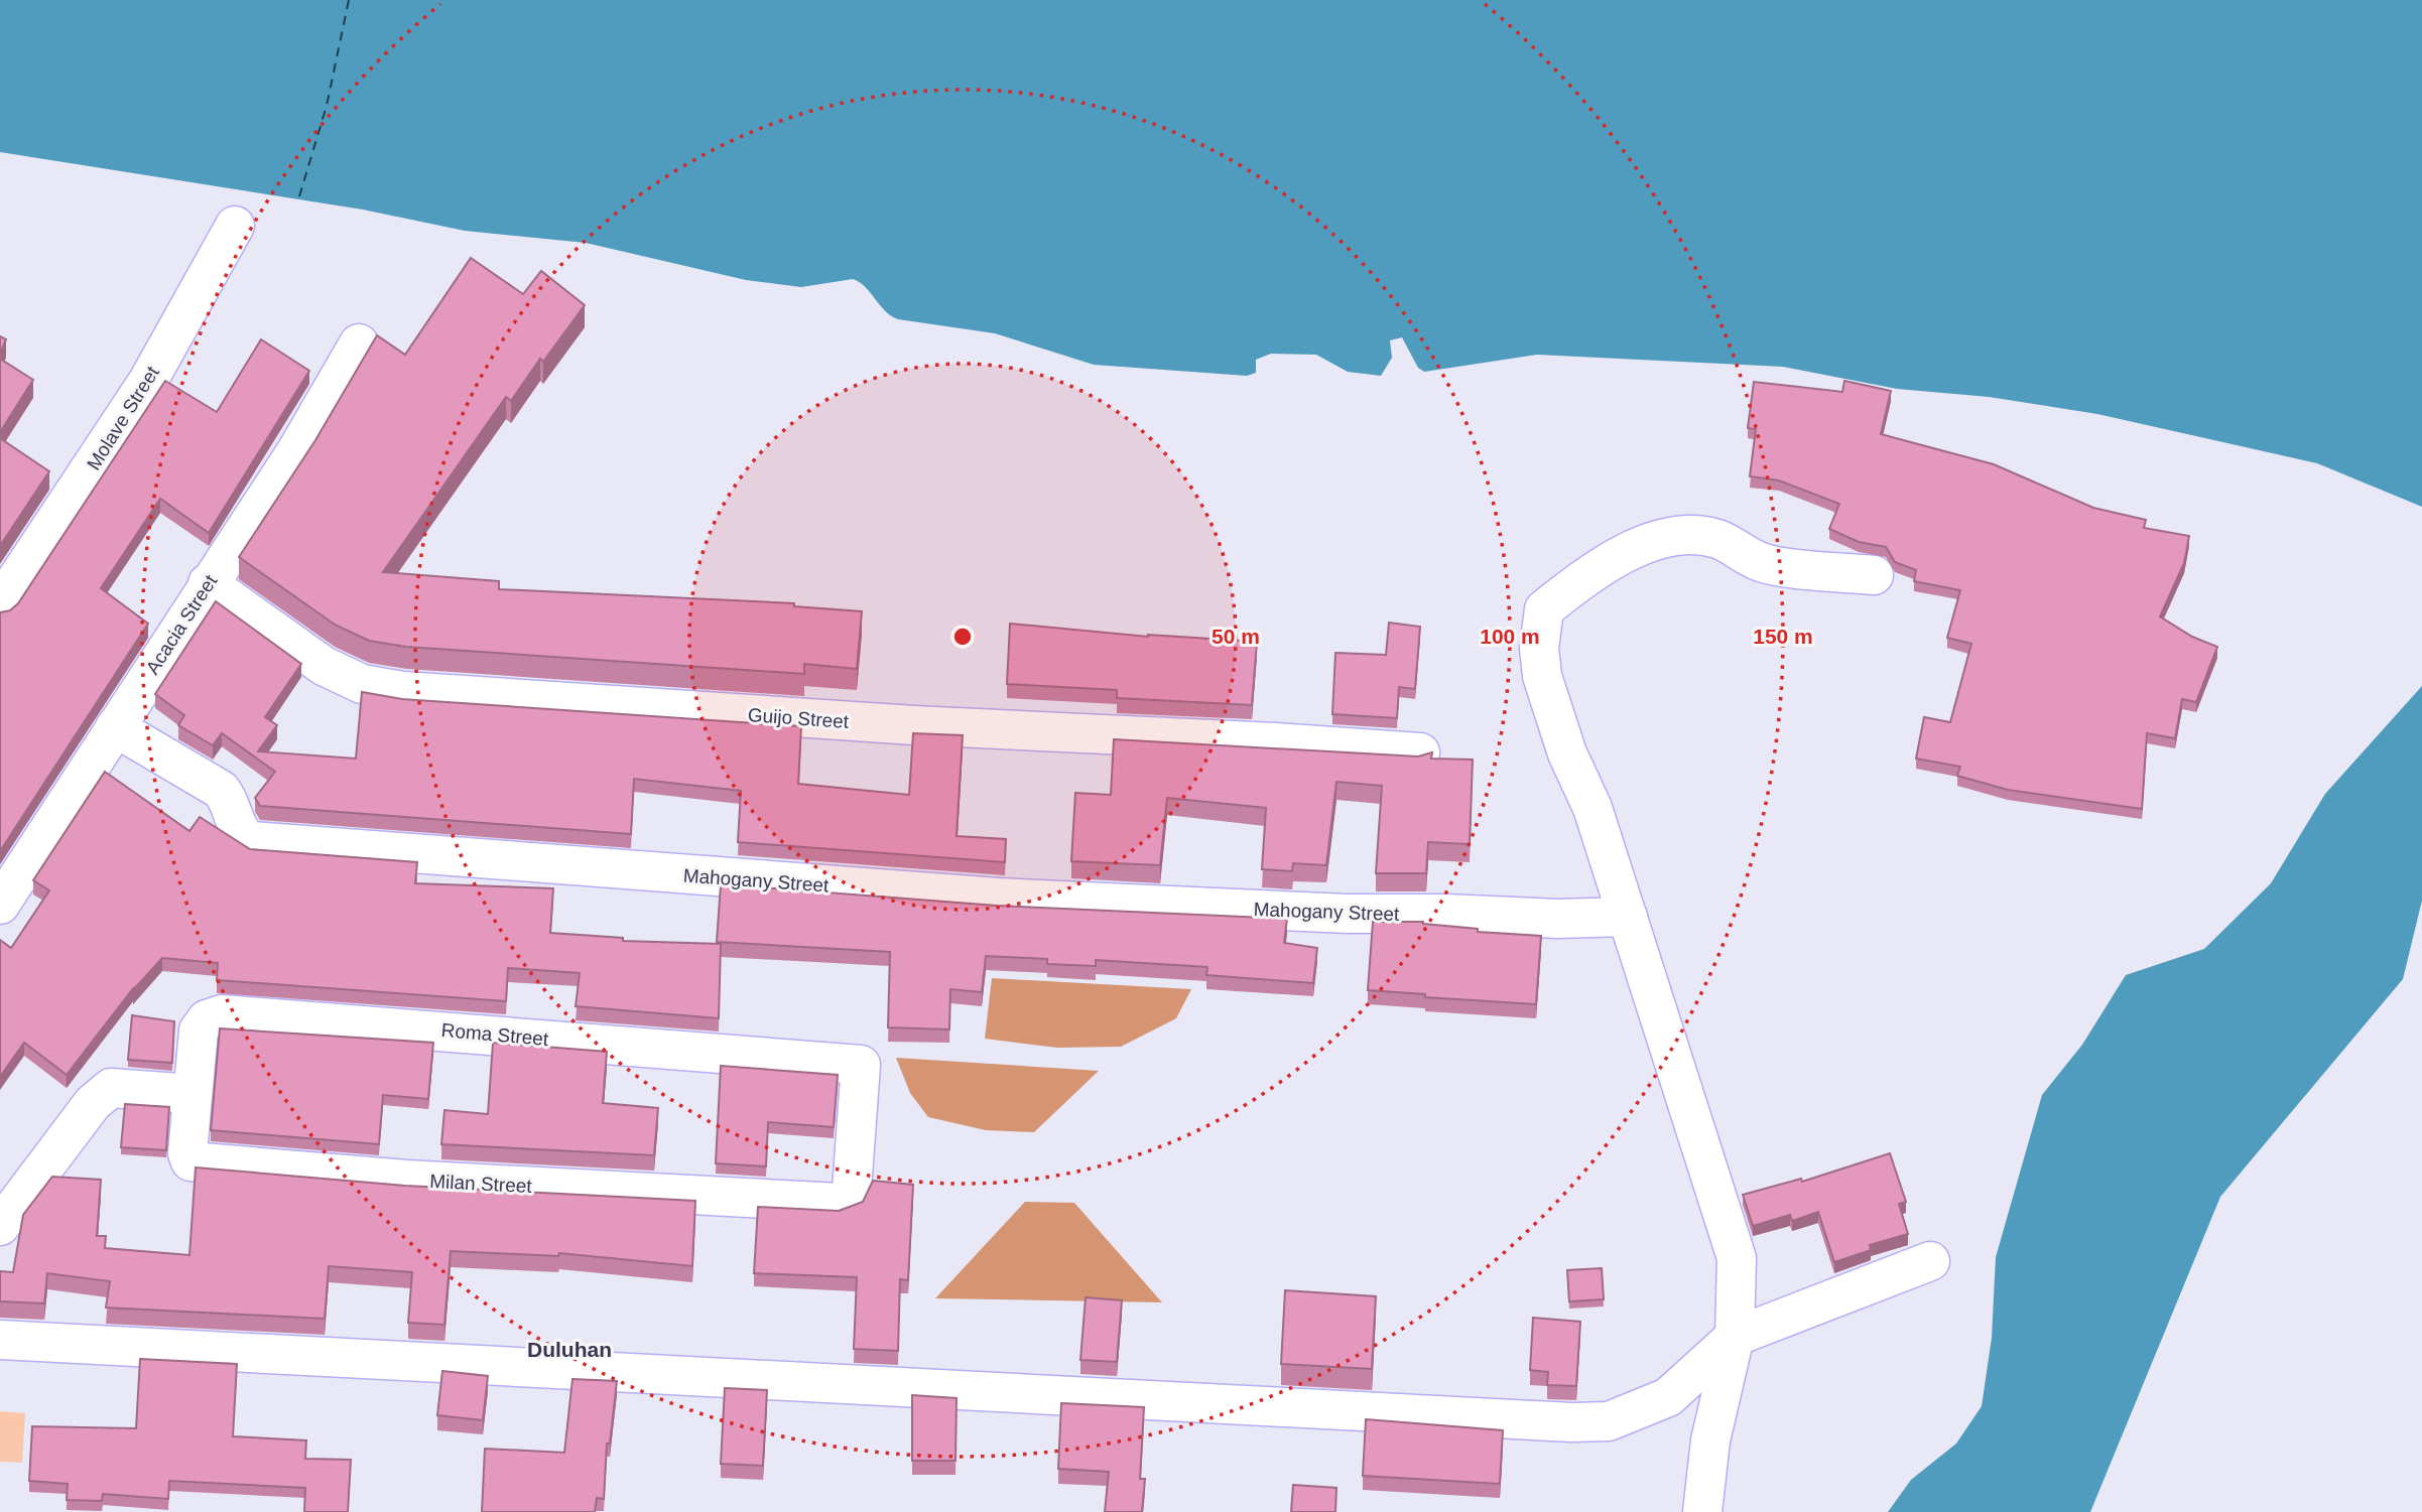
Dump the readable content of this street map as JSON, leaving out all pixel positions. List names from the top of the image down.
{
  "streets": {
    "street": [
      "Molave Street",
      "Acacia Street",
      "Guijo Street",
      "Mahogany Street",
      "Roma Street",
      "Milan Street"
    ]
  },
  "crossings": [
    ["Acacia Street", "Guijo Street"],
    ["Acacia Street", "Mahogany Street"],
    ["Roma Street", "Milan Street"]
  ],
  "districts": ["Duluhan"],
  "rings": ["50 m", "100 m", "150 m"]
}
